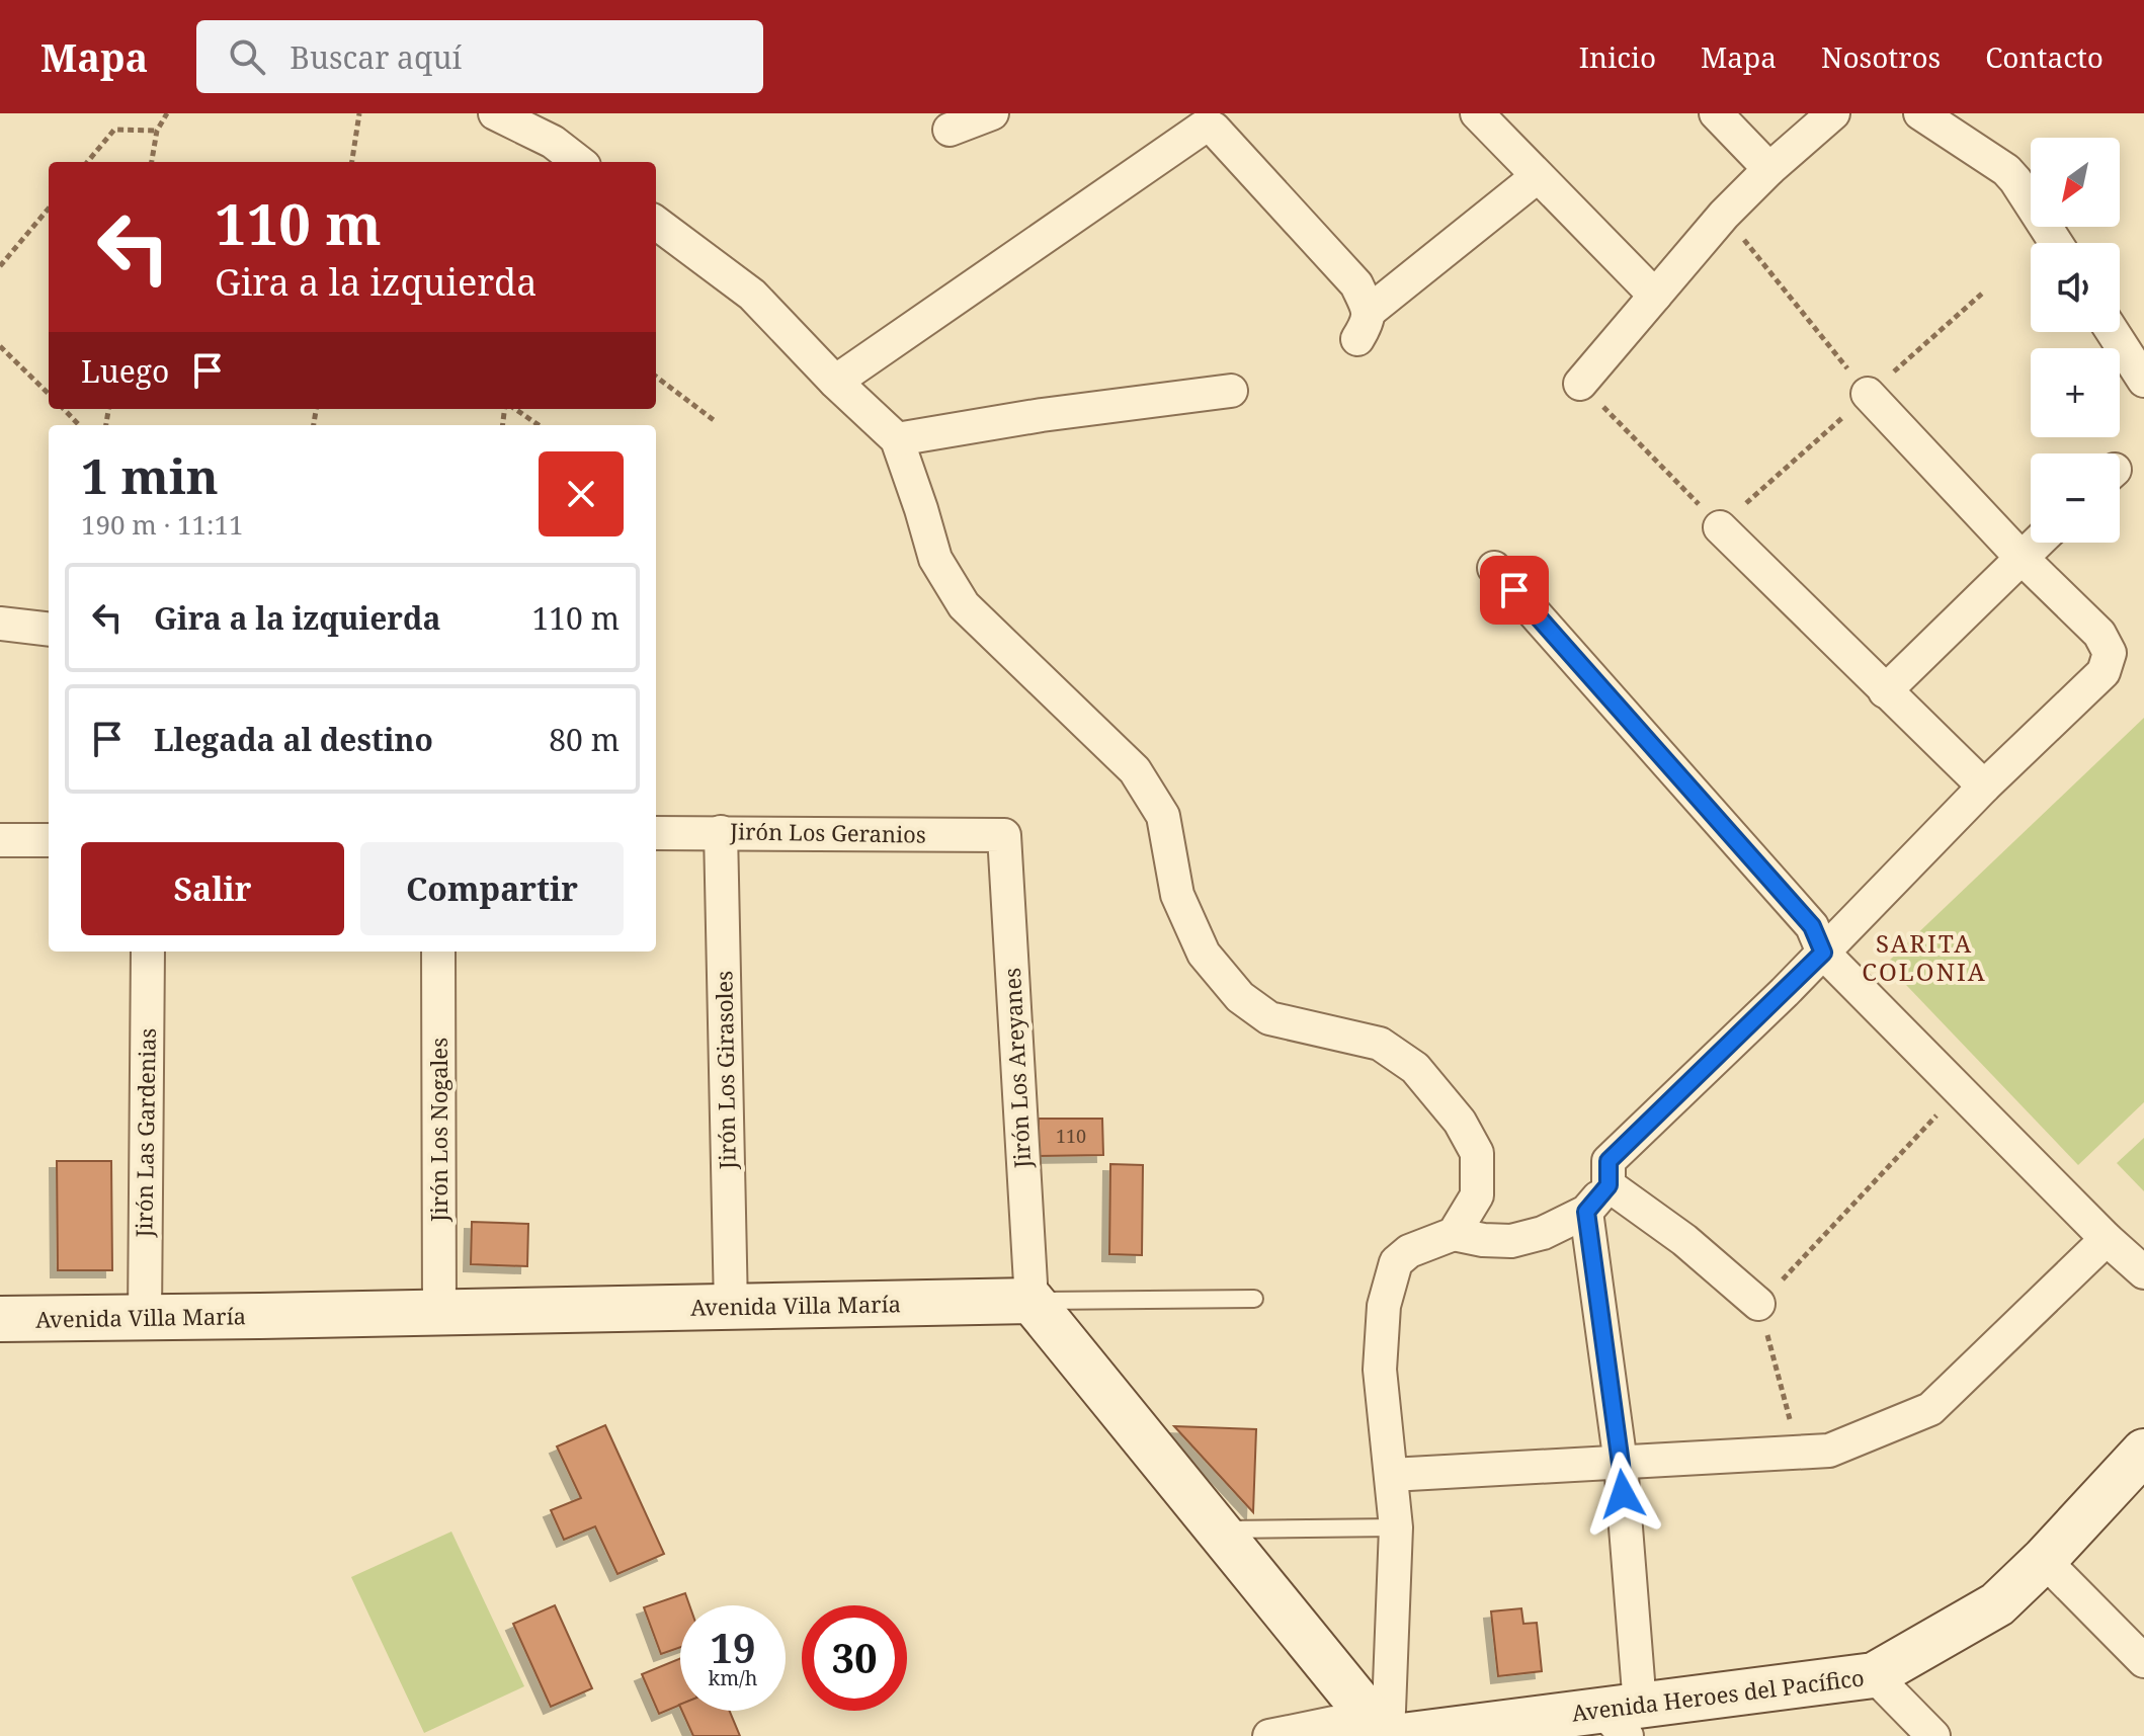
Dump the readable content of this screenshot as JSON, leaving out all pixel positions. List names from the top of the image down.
{
  "streets": {
    "street": [
      "Jirón Los Geranios",
      "Jirón Los Areyanes",
      "Jirón Los Girasoles",
      "Jirón Los Nogales",
      "Jirón Las Gardenias",
      "Avenida Villa María",
      "Avenida Heroes del Pacífico"
    ]
  },
  "crossings": [
    ["Jirón Los Geranios", "Jirón Los Areyanes"],
    ["Jirón Los Geranios", "Jirón Los Girasoles"],
    ["Jirón Los Areyanes", "Avenida Villa María"],
    ["Jirón Los Girasoles", "Avenida Villa María"],
    ["Jirón Los Nogales", "Avenida Villa María"],
    ["Jirón Las Gardenias", "Avenida Villa María"]
  ],
  "districts": ["SARITA COLONIA"],
  "house_numbers": ["110"],
  "north": "bottom left",
  "page": {
    "header": "Mapa",
    "search": "Buscar aquí",
    "nav": [
      "Inicio",
      "Mapa",
      "Nosotros",
      "Contacto"
    ],
    "map_buttons": ["+", "−"],
    "turn": ["110 m", "Gira a la izquierda"],
    "then": "Luego",
    "heading": ["1 min", "190 m · 11:11"],
    "list": [
      {
        "name": "Gira a la izquierda",
        "value": "110 m"
      },
      {
        "name": "Llegada al destino",
        "value": "80 m"
      }
    ],
    "buttons": ["Salir", "Compartir"],
    "speed": "19 km/h",
    "limit": "30"
  }
}
